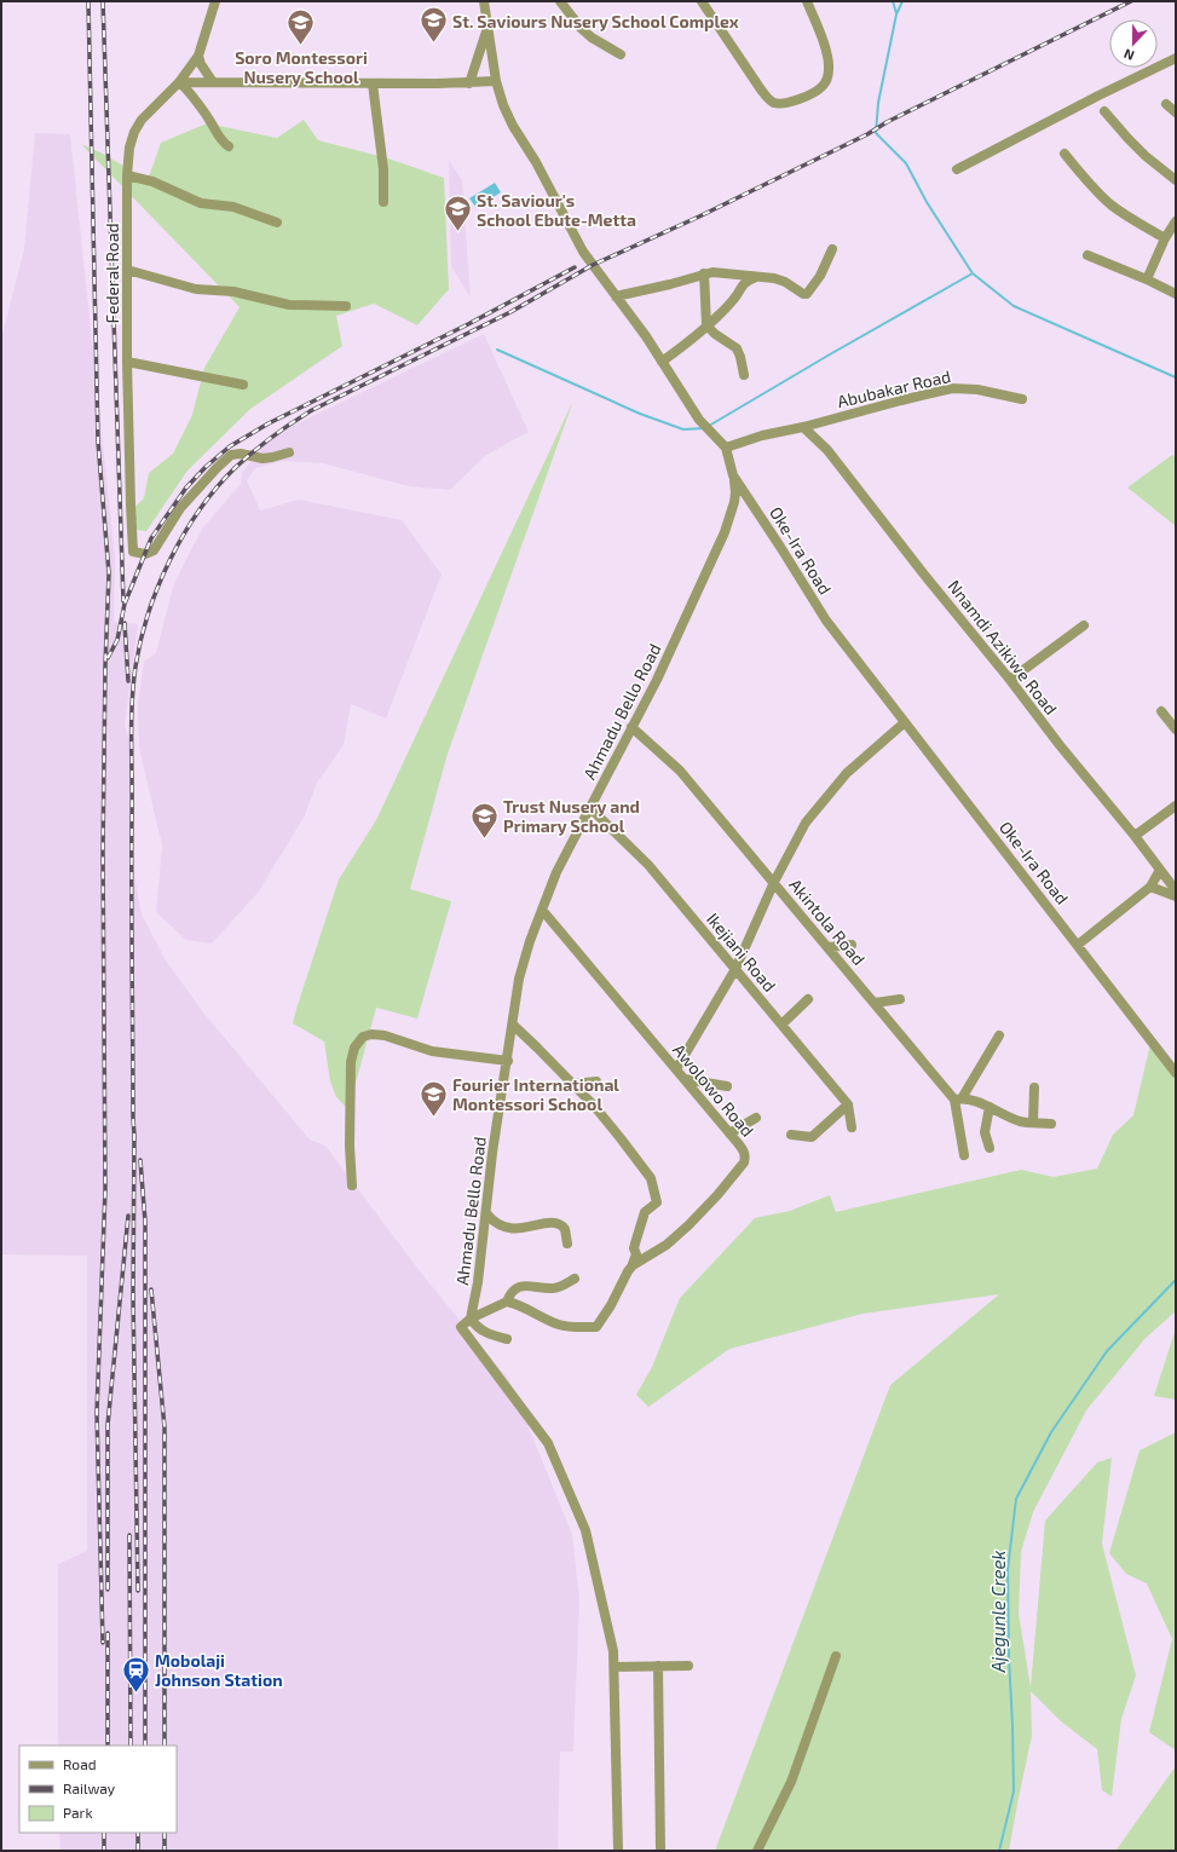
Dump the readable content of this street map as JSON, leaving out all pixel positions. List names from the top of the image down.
{
  "streets": {
    "street": [
      "Federal Road",
      "Abubakar Road",
      "Oke-Ira Road",
      "Nnamdi Azikiwe Road",
      "Ahmadu Bello Road",
      "Akintola Road",
      "Ikejiani Road",
      "Awolowo Road"
    ]
  },
  "crossings": [
    ["Abubakar Road", "Nnamdi Azikiwe Road"],
    ["Oke-Ira Road", "Ahmadu Bello Road"],
    ["Ahmadu Bello Road", "Akintola Road"],
    ["Ahmadu Bello Road", "Ikejiani Road"],
    ["Ahmadu Bello Road", "Awolowo Road"]
  ],
  "water": ["Ajegunle Creek"],
  "places": {
    "school or university": [
      "St. Saviours Nusery School Complex",
      "Soro Montessori Nusery School",
      "St. Saviour's School Ebute-Metta",
      "Trust Nusery and Primary School",
      "Fourier International Montessori School"
    ],
    "station": ["Mobolaji Johnson Station"]
  },
  "legend": ["Road", "Railway", "Park"],
  "north": "bottom"
}
